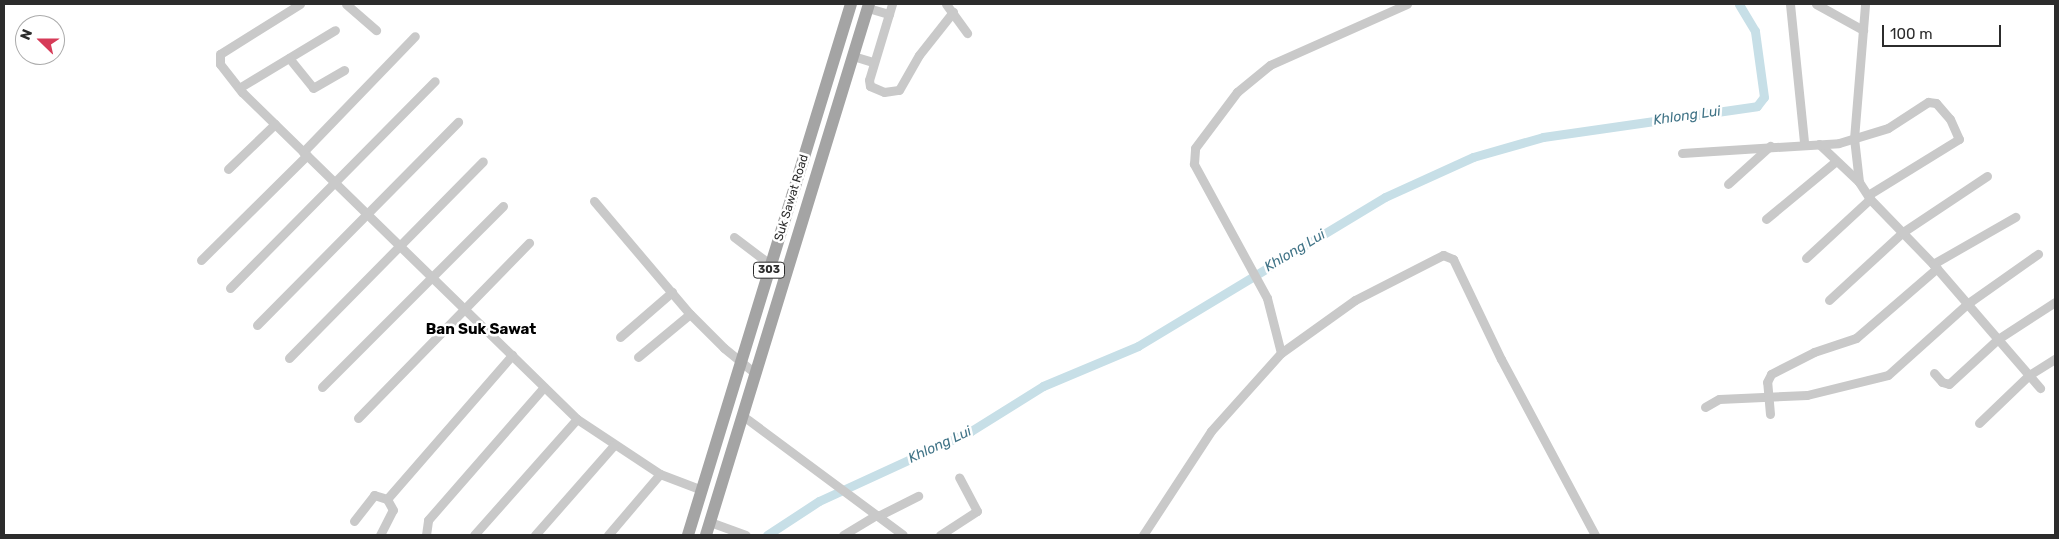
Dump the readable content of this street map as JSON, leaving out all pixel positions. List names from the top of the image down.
{
  "streets": {
    "main road": ["Suk Sawat Road", "303"]
  },
  "districts": ["Ban Suk Sawat"],
  "water": ["Khlong Lui"],
  "scale_bar": "100 m",
  "north": "left"
}
